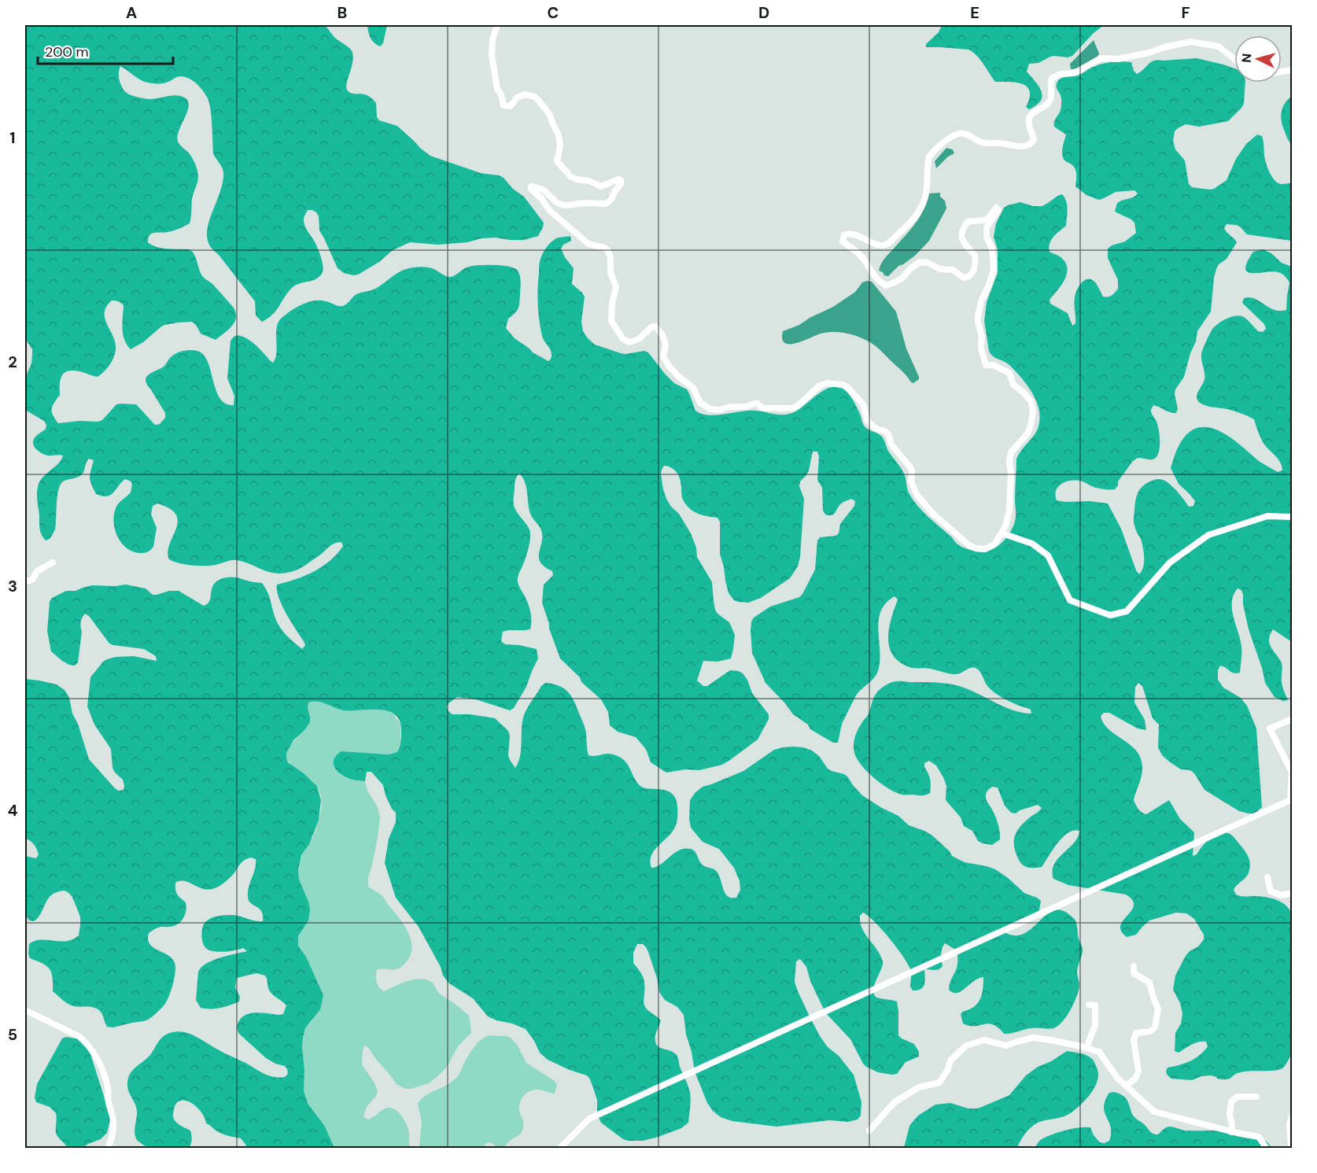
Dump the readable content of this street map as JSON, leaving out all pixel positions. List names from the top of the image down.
{
  "scale_bar": "200 m",
  "north": "left",
  "grid": {
    "columns": [
      "A",
      "B",
      "C",
      "D",
      "E",
      "F"
    ],
    "rows": [
      "1",
      "2",
      "3",
      "4",
      "5"
    ]
  }
}
